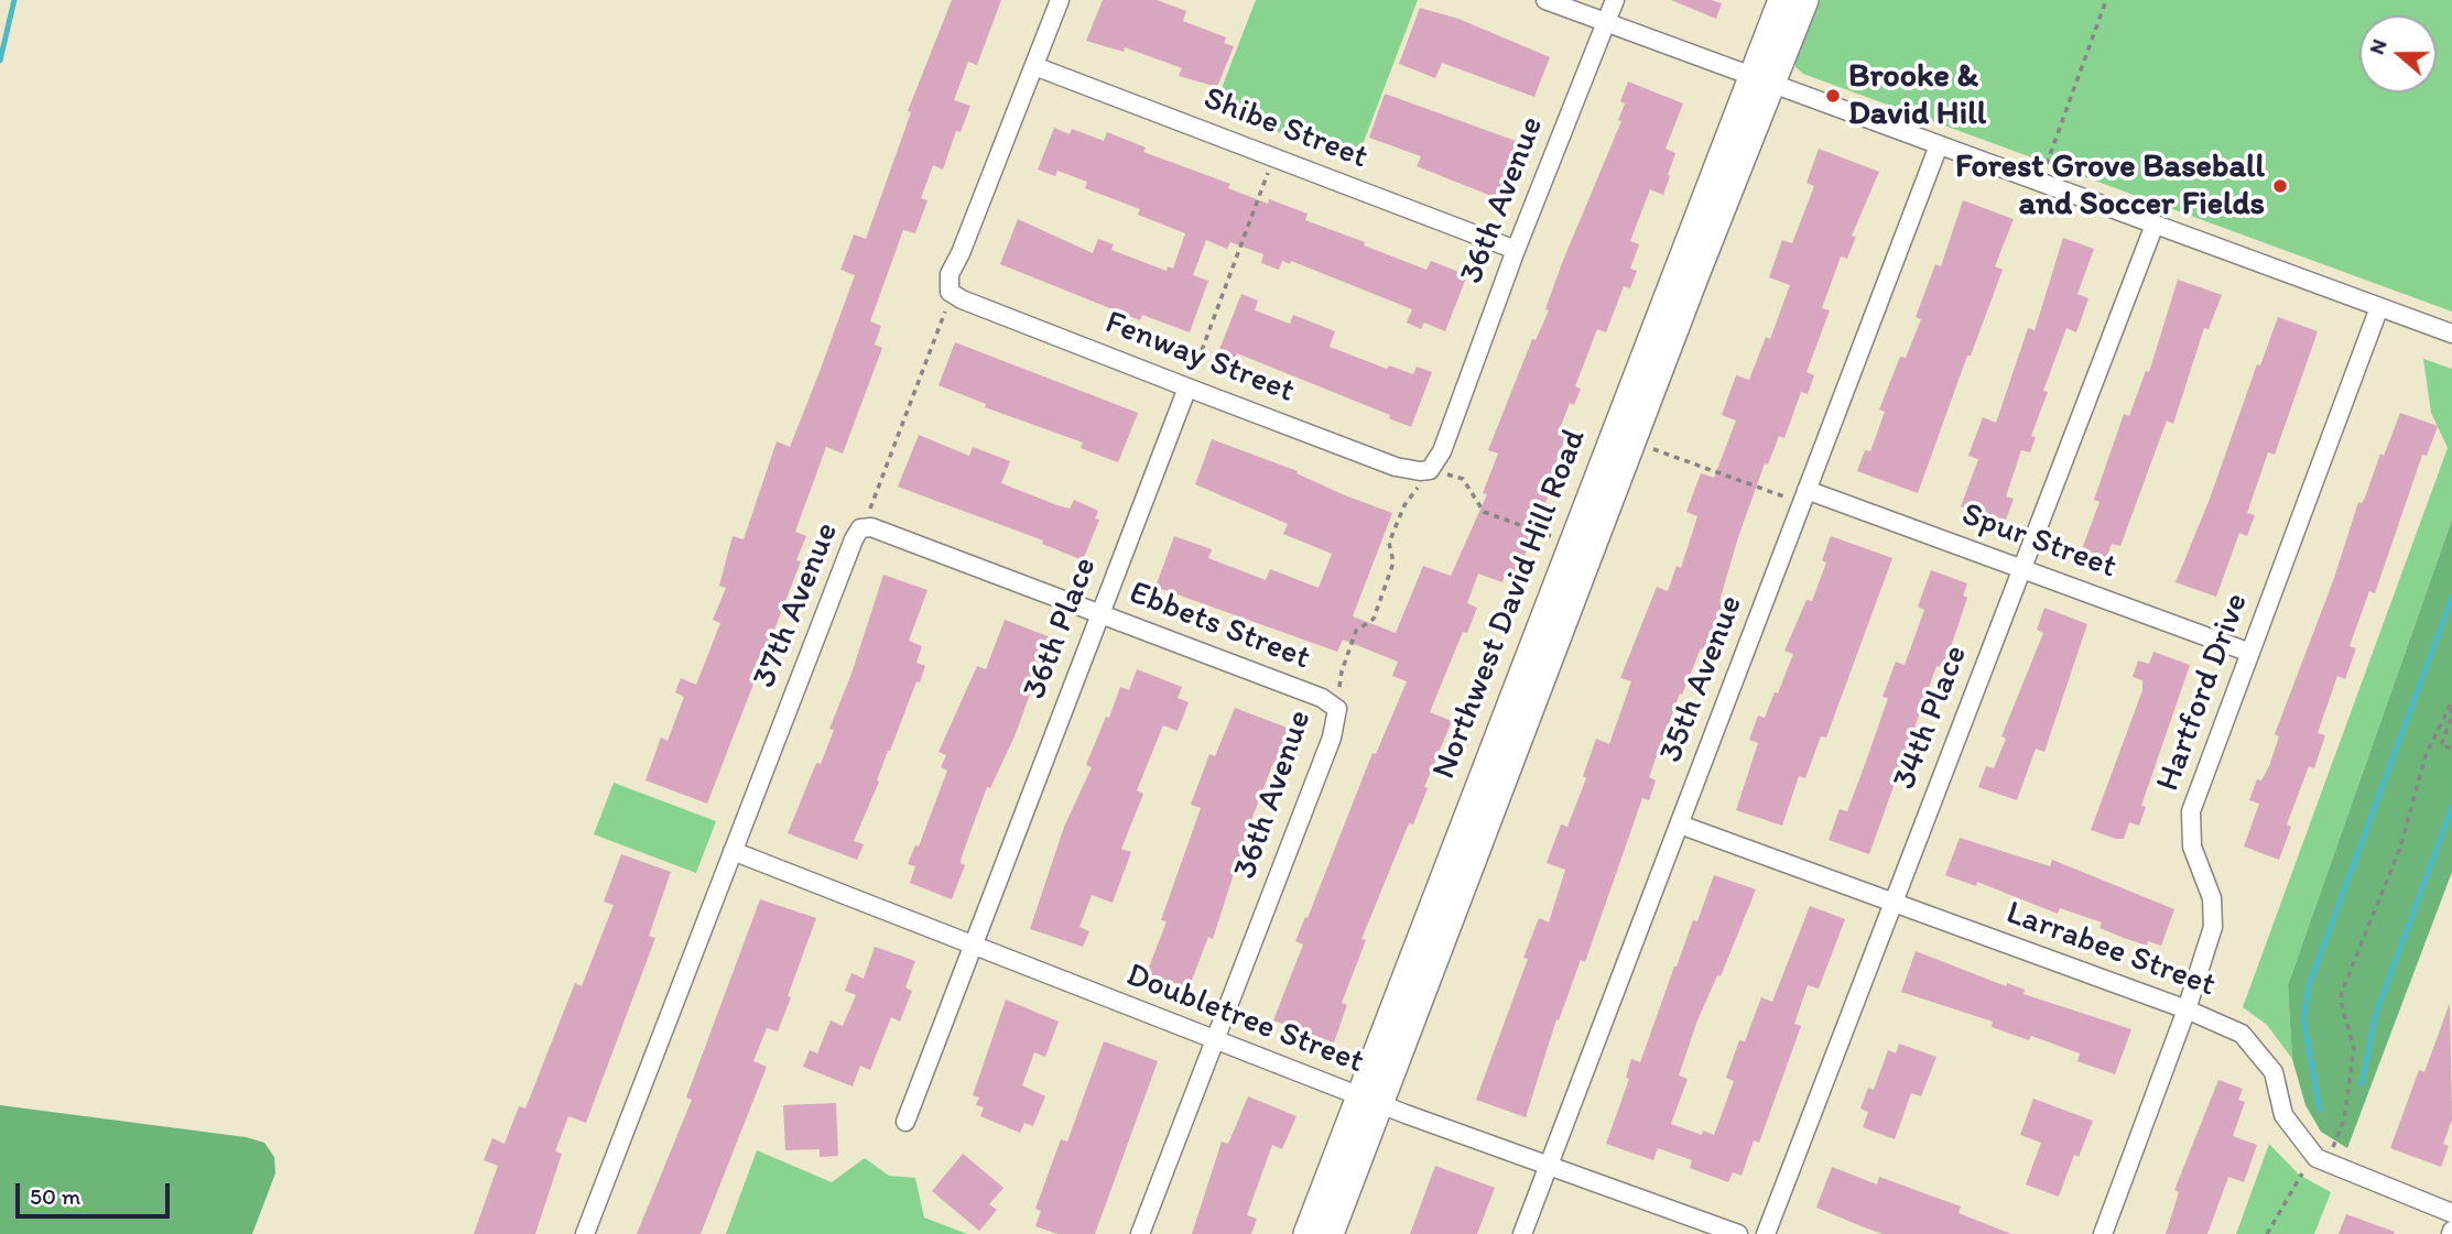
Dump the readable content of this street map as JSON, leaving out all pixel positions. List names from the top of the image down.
{
  "streets": {
    "street": [
      "Shibe Street",
      "36th Avenue",
      "Fenway Street",
      "Spur Street",
      "Northwest David Hill Road",
      "37th Avenue",
      "Ebbets Street",
      "36th Place",
      "35th Avenue",
      "Hartford Drive",
      "34th Place",
      "Larrabee Street",
      "Doubletree Street"
    ]
  },
  "crossings": [
    ["Shibe Street", "36th Avenue"],
    ["36th Avenue", "Fenway Street"],
    ["36th Avenue", "Ebbets Street"],
    ["36th Avenue", "Doubletree Street"],
    ["Fenway Street", "37th Avenue"],
    ["Fenway Street", "36th Place"],
    ["Spur Street", "35th Avenue"],
    ["Spur Street", "Hartford Drive"],
    ["Spur Street", "34th Place"],
    ["Northwest David Hill Road", "Doubletree Street"],
    ["37th Avenue", "Ebbets Street"],
    ["37th Avenue", "Doubletree Street"],
    ["Ebbets Street", "36th Place"],
    ["36th Place", "Doubletree Street"],
    ["35th Avenue", "Larrabee Street"],
    ["35th Avenue", "Doubletree Street"],
    ["Hartford Drive", "Larrabee Street"],
    ["34th Place", "Larrabee Street"]
  ],
  "places": ["Brooke & David Hill", "Forest Grove Baseball and Soccer Fields"],
  "scale_bar": "50 m",
  "north": "left"
}
